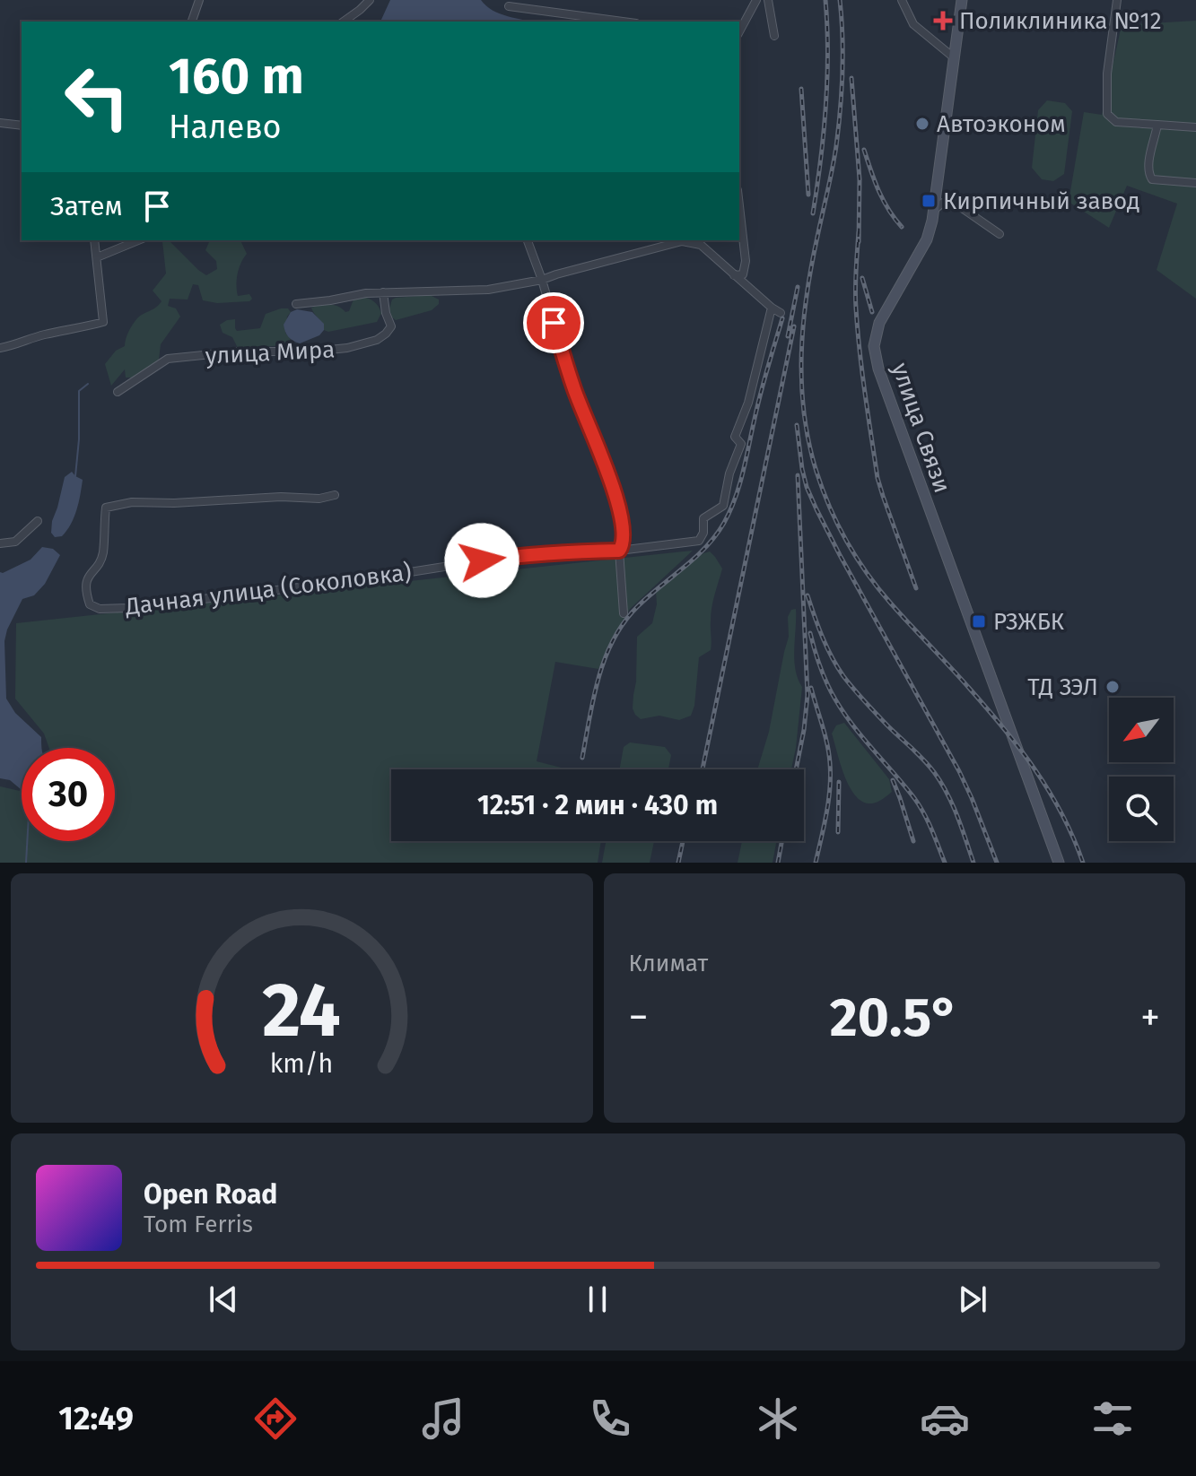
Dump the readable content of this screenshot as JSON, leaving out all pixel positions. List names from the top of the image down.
{
  "streets": {
    "street": ["улица Мира", "улица Связи", "Дачная улица (Соколовка)"]
  },
  "crossings": [
    ["улица Мира", "Дачная улица (Соколовка)"]
  ],
  "places": {
    "health": ["Поликлиника №12"],
    "other": ["Автоэконом", "ТД ЗЭЛ"],
    "transit": ["Кирпичный завод", "РЗЖБК"]
  },
  "north": "bottom left",
  "page": {
    "turn": ["160 m", "Налево"],
    "then": "Затем",
    "limit": "30",
    "trip": "12:51 · 2 мин · 430 m",
    "tile": "Климат",
    "heat": ["−", "20.5°", "+"],
    "song": ["Open Road", "Tom Ferris"],
    "tabs": "12:49",
    "gauge": ["24", "km/h"]
  }
}
